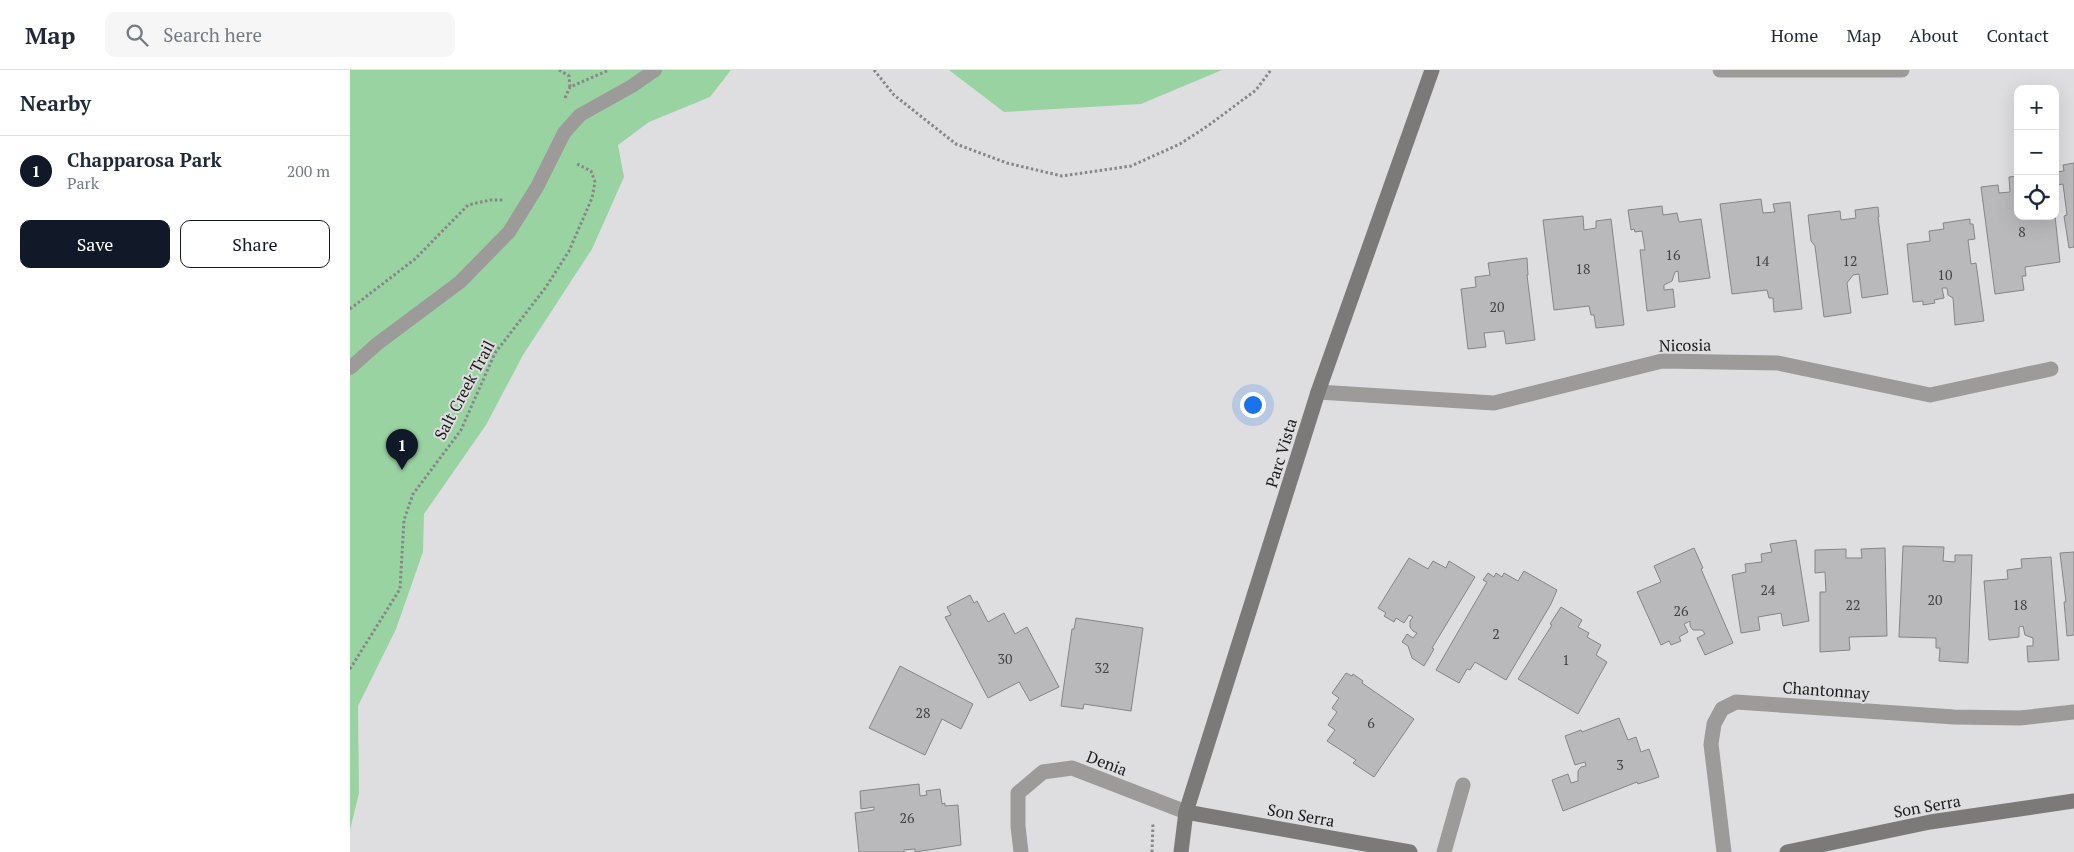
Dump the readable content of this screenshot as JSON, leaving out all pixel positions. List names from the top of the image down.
{
  "streets": {
    "street": [
      "Nicosia",
      "Parc Vista",
      "Chantonnay",
      "Denia",
      "Son Serra"
    ],
    "path": ["Salt Creek Trail"]
  },
  "crossings": [
    ["Nicosia", "Parc Vista"],
    ["Parc Vista", "Denia"],
    ["Parc Vista", "Son Serra"],
    ["Denia", "Son Serra"]
  ],
  "house_numbers": [
    "8",
    "16",
    "14",
    "12",
    "18",
    "10",
    "20",
    "24",
    "20",
    "22",
    "18",
    "26",
    "2",
    "30",
    "1",
    "32",
    "28",
    "6",
    "3",
    "26"
  ],
  "page": {
    "header": "Map",
    "search": "Search here",
    "nav": [
      "Home",
      "Map",
      "About",
      "Contact"
    ],
    "heading": "Nearby",
    "map_buttons": ["+", "−"],
    "list": [
      {
        "mark": "1",
        "name": "Chapparosa Park",
        "note": "Park",
        "value": "200 m"
      }
    ],
    "buttons": ["Save", "Share"],
    "pins": "1"
  }
}
